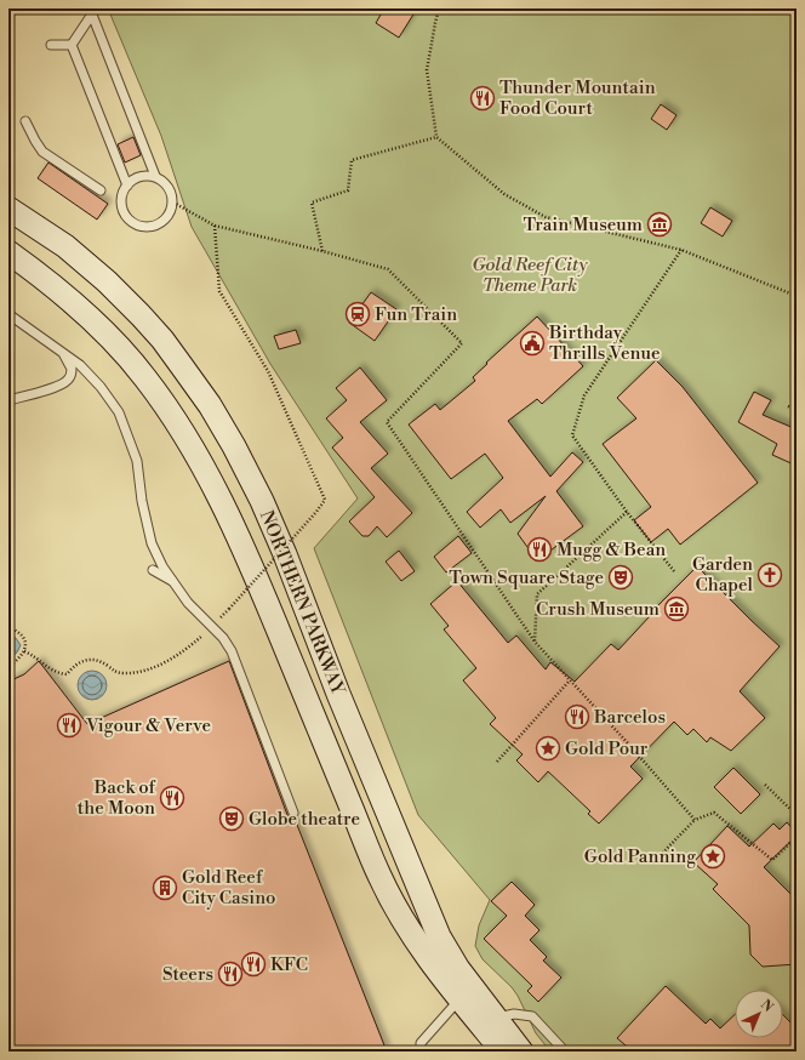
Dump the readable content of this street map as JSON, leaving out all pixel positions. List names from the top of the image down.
{
  "streets": {
    "main road": ["NORTHERN PARKWAY"]
  },
  "parks": ["Gold Reef City Theme Park"],
  "places": {
    "restaurant": [
      "Thunder Mountain Food Court",
      "Mugg & Bean",
      "Barcelos",
      "Vigour & Verve",
      "Back of the Moon",
      "KFC",
      "Steers"
    ],
    "museum": ["Train Museum", "Crush Museum"],
    "station": ["Fun Train"],
    "public building": ["Birthday Thrills Venue"],
    "church": ["Garden Chapel"],
    "theatre": ["Town Square Stage", "Globe theatre"],
    "place": ["Gold Pour", "Gold Panning"],
    "building": ["Gold Reef City Casino"]
  },
  "north": "top right"
}
